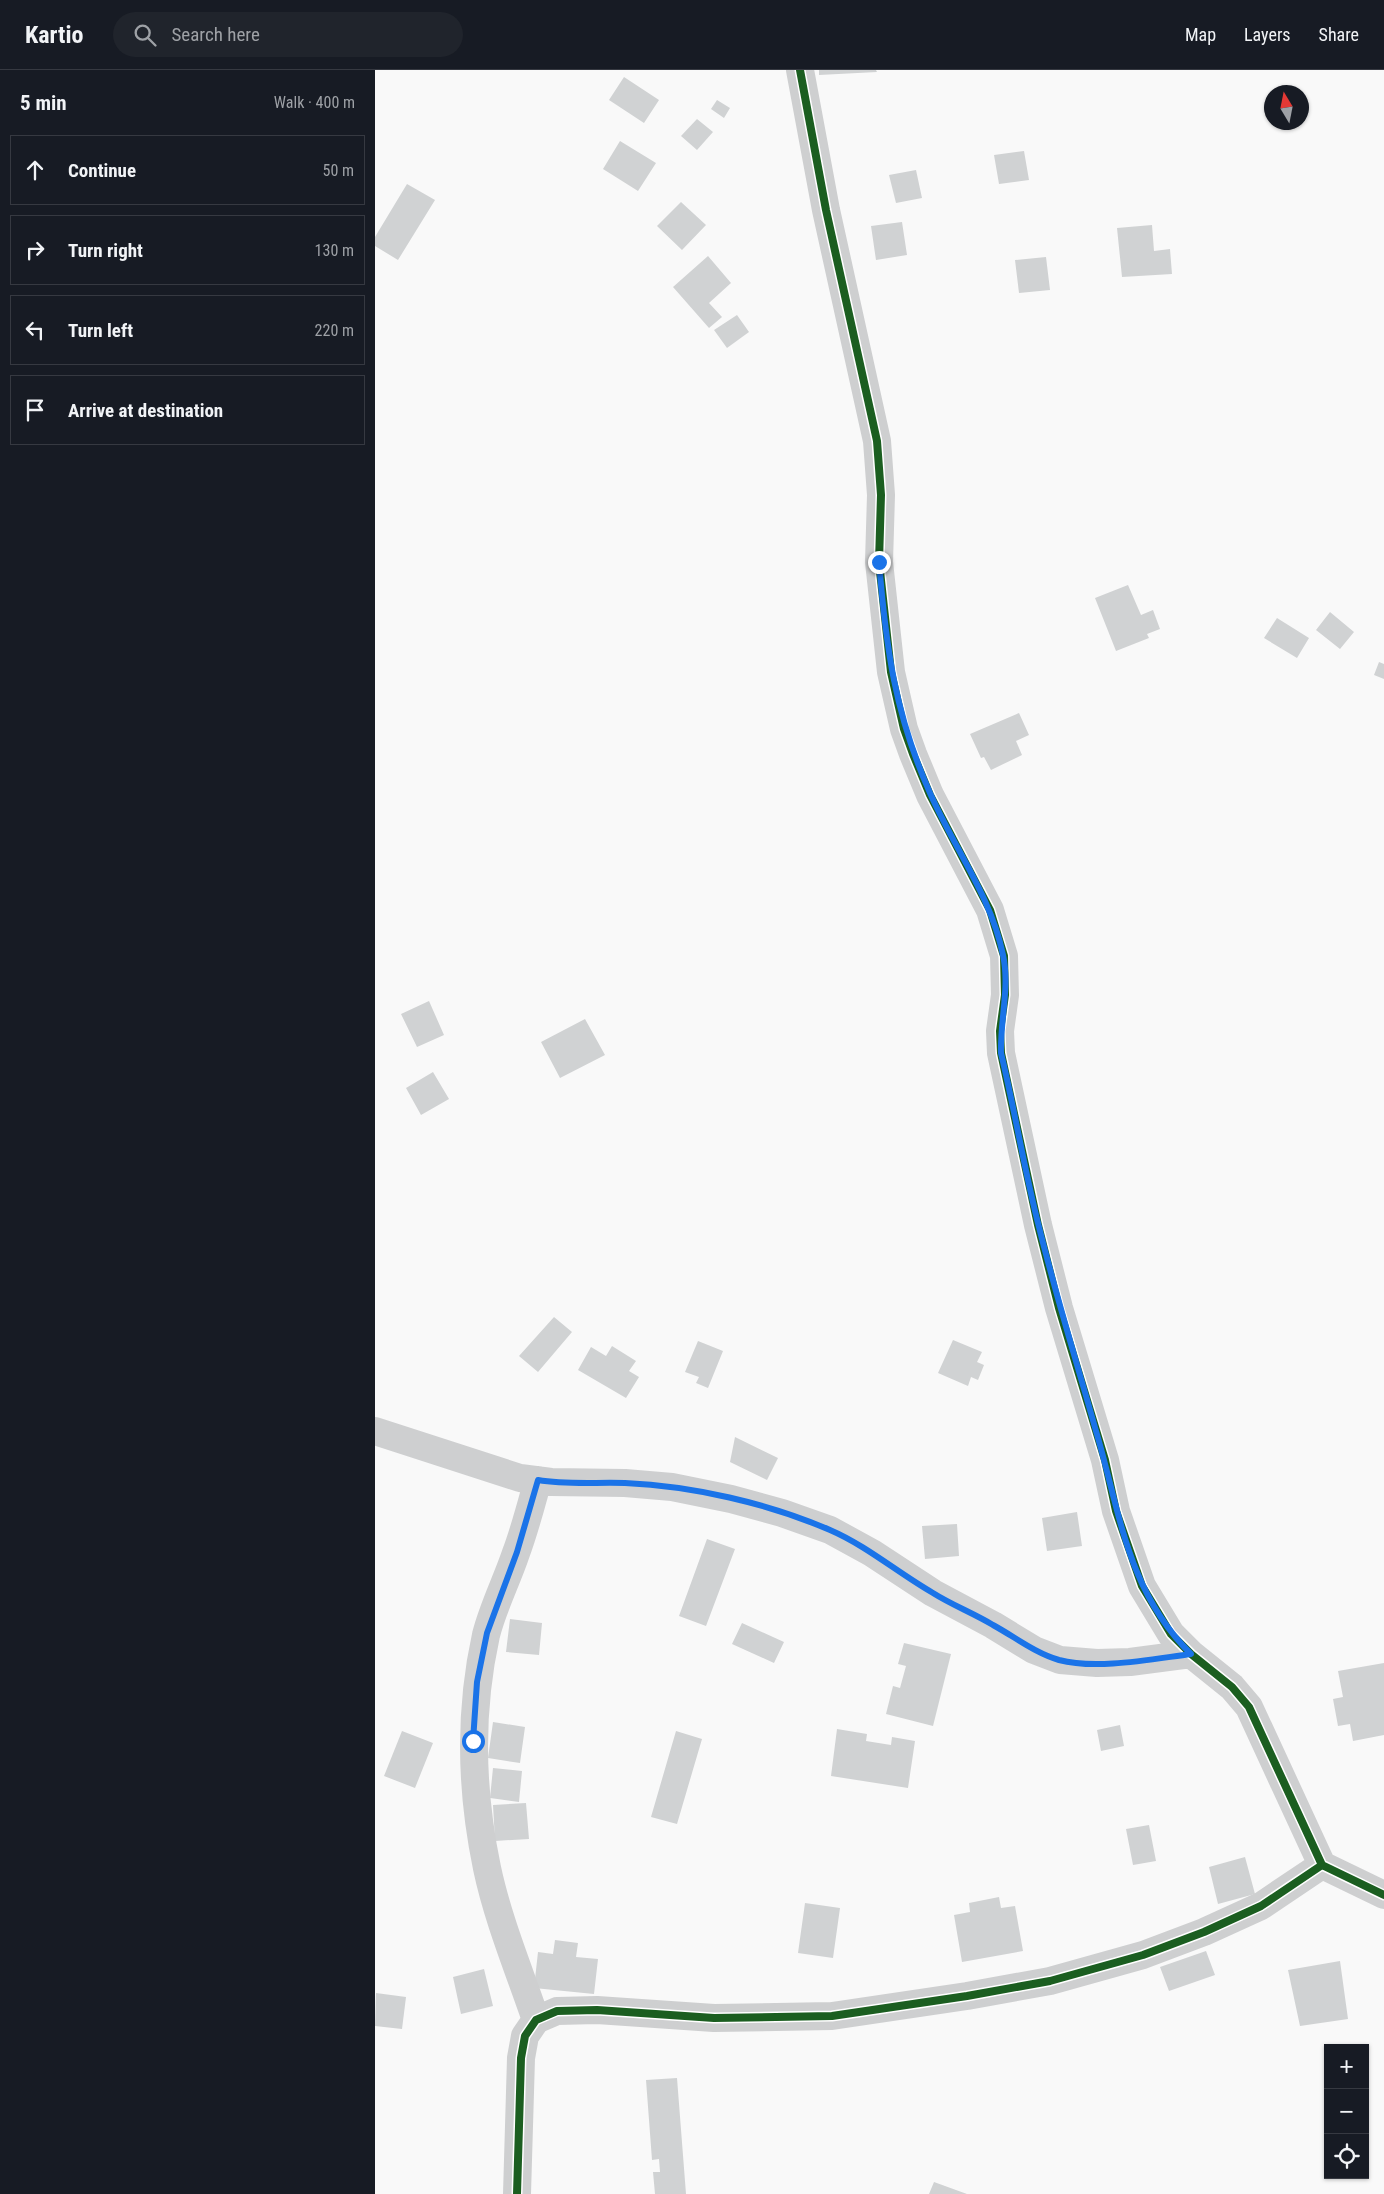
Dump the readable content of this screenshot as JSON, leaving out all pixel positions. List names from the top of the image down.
{
  "north": "top",
  "page": {
    "header": "Kartio",
    "search": "Search here",
    "nav": ["Map", "Layers", "Share"],
    "heading": ["5 min", "Walk · 400 m"],
    "list": [
      ["Continue", "50 m"],
      ["Turn right", "130 m"],
      ["Turn left", "220 m"],
      "Arrive at destination"
    ],
    "map_buttons": ["+", "−"]
  }
}
